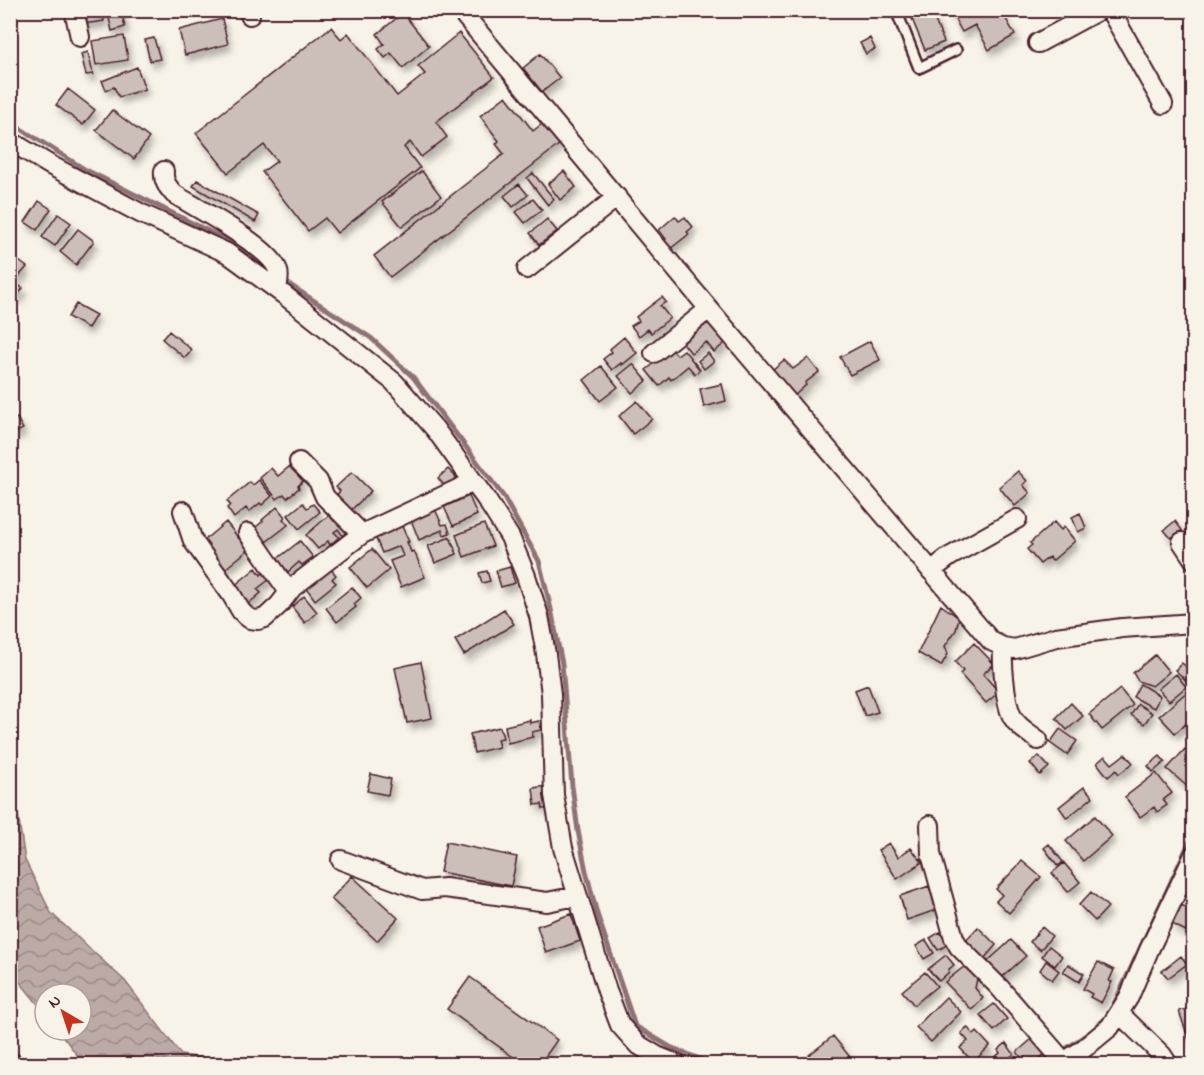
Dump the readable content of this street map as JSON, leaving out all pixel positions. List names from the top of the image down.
{
  "north": "top left"
}
